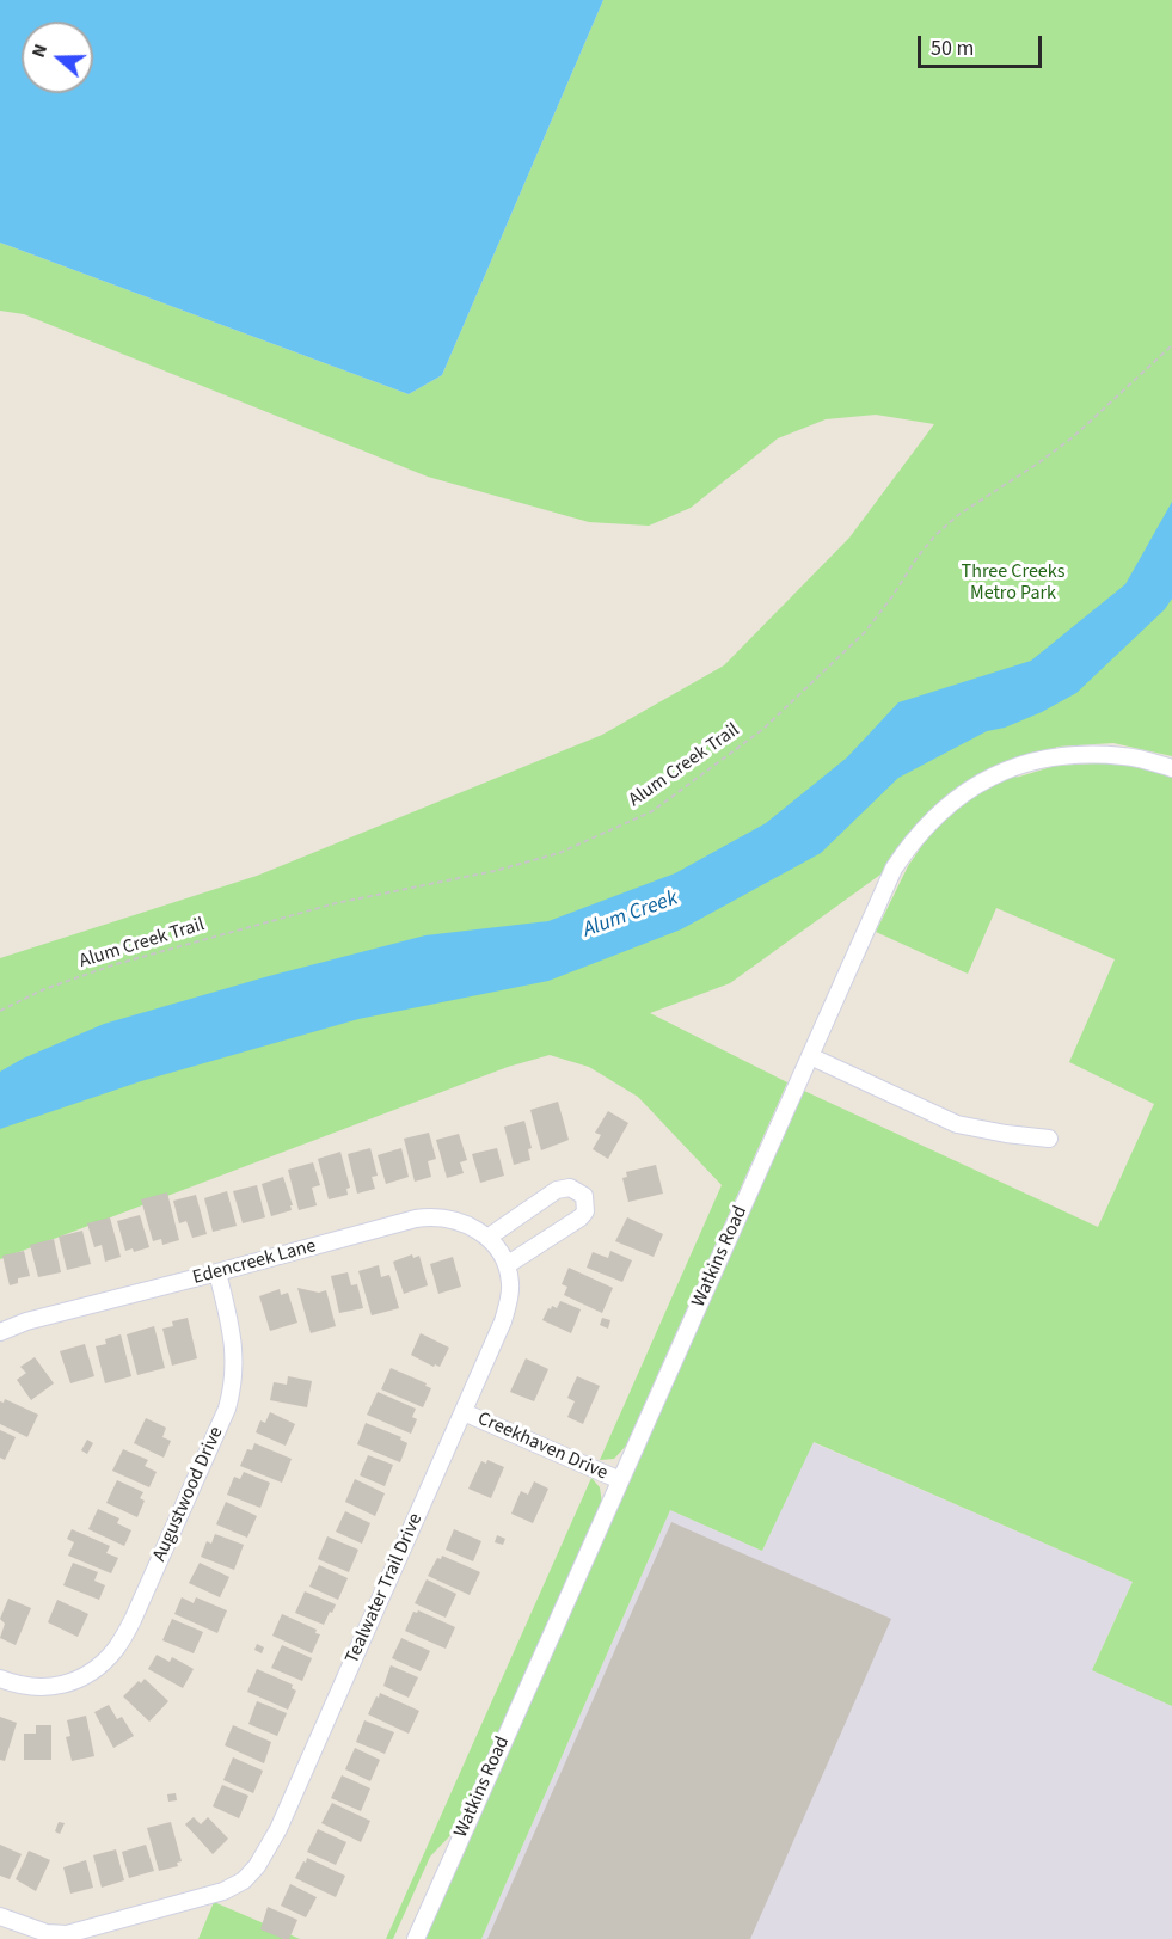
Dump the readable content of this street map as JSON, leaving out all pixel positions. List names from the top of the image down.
{
  "streets": {
    "street": [
      "Watkins Road",
      "Edencreek Lane",
      "Creekhaven Drive",
      "Augustwood Drive",
      "Tealwater Trail Drive"
    ],
    "path": ["Alum Creek Trail"]
  },
  "crossings": [
    ["Watkins Road", "Creekhaven Drive"],
    ["Edencreek Lane", "Augustwood Drive"],
    ["Edencreek Lane", "Tealwater Trail Drive"],
    ["Creekhaven Drive", "Tealwater Trail Drive"]
  ],
  "water": ["Alum Creek"],
  "parks": ["Three Creeks Metro Park"],
  "scale_bar": "50 m",
  "north": "left"
}
